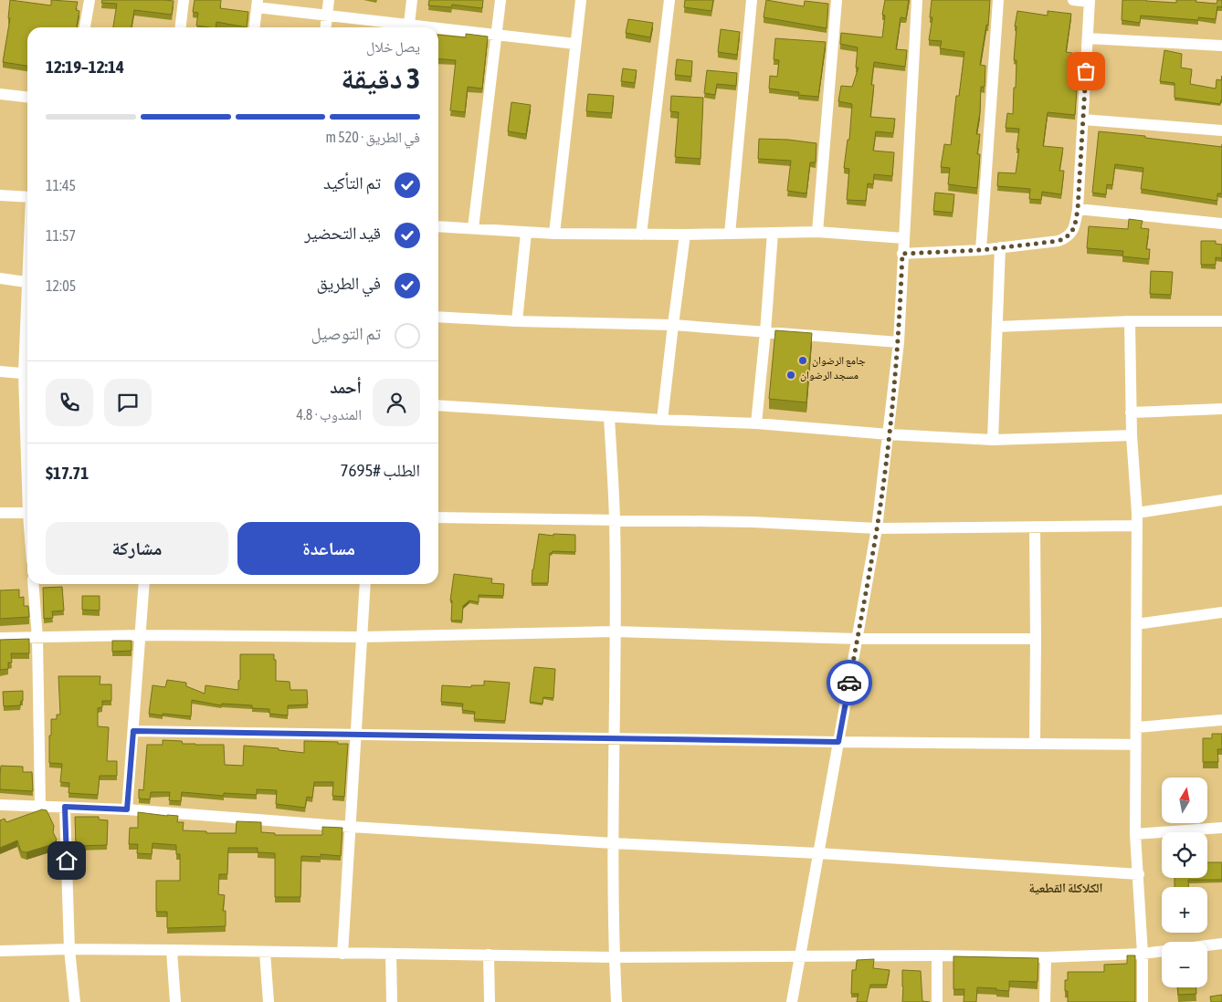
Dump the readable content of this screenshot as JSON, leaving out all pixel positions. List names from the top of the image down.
{
  "districts": ["الكلاكلة القطعية"],
  "places": ["جامع الرضوان", "مسجد الرضوان"],
  "north": "top",
  "page": {
    "heading": ["3 دقيقة", "يصل خلال", "12:14–12:19"],
    "panel": [
      "أحمد",
      "المندوب · 4.8",
      "الطلب #7695",
      "$17.71"
    ],
    "bar": "في الطريق · 520 m",
    "list": [
      ["تم التأكيد", "11:45"],
      ["قيد التحضير", "11:57"],
      ["في الطريق", "12:05"],
      "تم التوصيل"
    ],
    "buttons": ["مساعدة", "مشاركة"],
    "map_buttons": ["+", "−"]
  }
}
